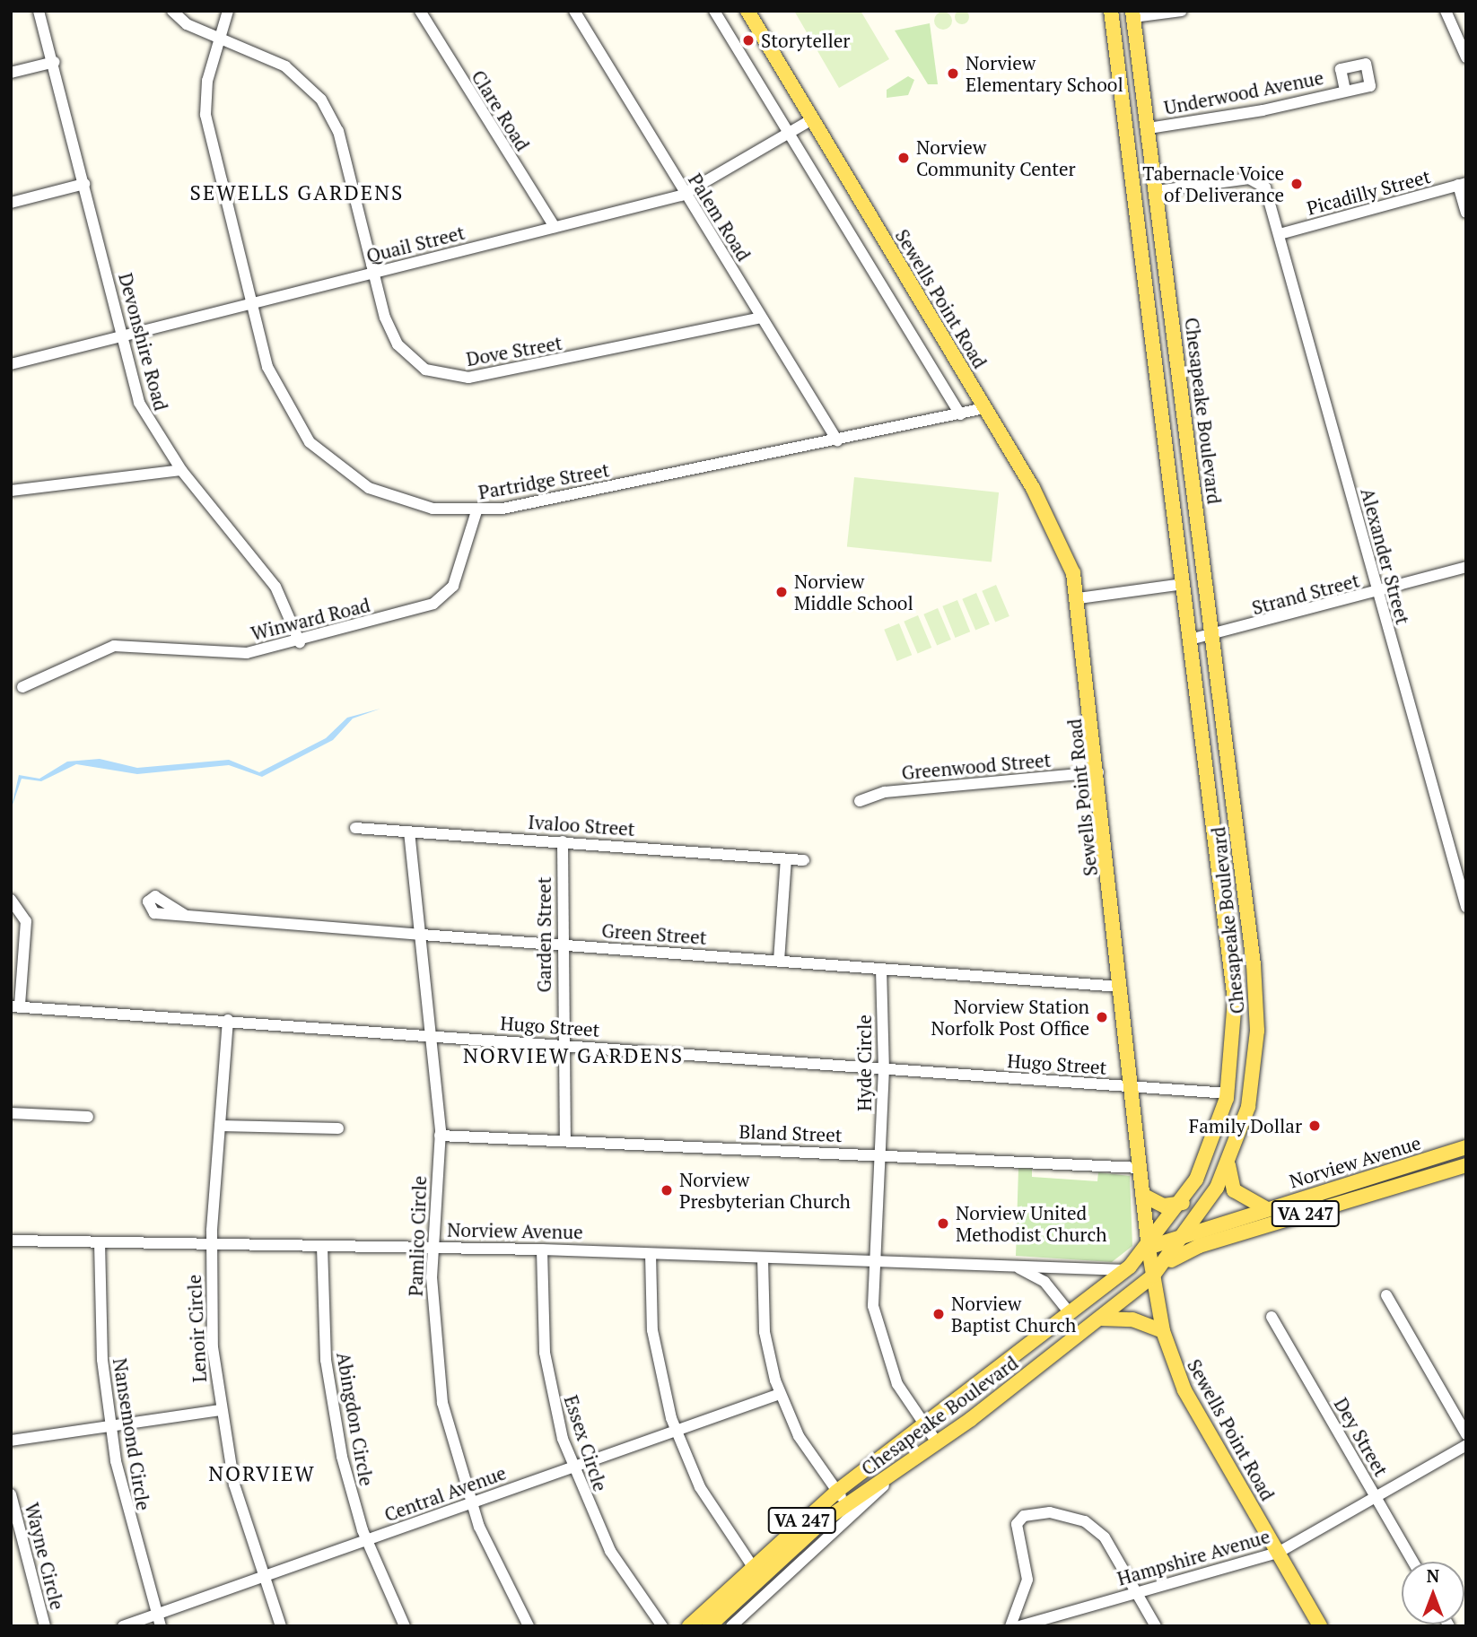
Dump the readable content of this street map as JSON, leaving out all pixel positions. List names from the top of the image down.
{
  "streets": {
    "main road": [
      "Sewells Point Road",
      "Chesapeake Boulevard",
      "Norview Avenue",
      "VA 247"
    ],
    "street": [
      "Underwood Avenue",
      "Clare Road",
      "Picadilly Street",
      "Palem Road",
      "Quail Street",
      "Devonshire Road",
      "Dove Street",
      "Partridge Street",
      "Alexander Street",
      "Strand Street",
      "Winward Road",
      "Greenwood Street",
      "Ivaloo Street",
      "Green Street",
      "Garden Street",
      "Hugo Street",
      "Hyde Circle",
      "Bland Street",
      "Pamlico Circle",
      "Lenoir Circle",
      "Abingdon Circle",
      "Nansemond Circle",
      "Dey Street",
      "Essex Circle",
      "Central Avenue",
      "Wayne Circle",
      "Hampshire Avenue"
    ]
  },
  "crossings": [
    ["Underwood Avenue", "Chesapeake Boulevard"],
    ["Clare Road", "Quail Street"],
    ["Picadilly Street", "Alexander Street"],
    ["Palem Road", "Quail Street"],
    ["Palem Road", "Dove Street"],
    ["Palem Road", "Partridge Street"],
    ["Quail Street", "Sewells Point Road"],
    ["Quail Street", "Devonshire Road"],
    ["Quail Street", "Dove Street"],
    ["Quail Street", "Partridge Street"],
    ["Sewells Point Road", "Chesapeake Boulevard"],
    ["Sewells Point Road", "Partridge Street"],
    ["Sewells Point Road", "Greenwood Street"],
    ["Sewells Point Road", "Green Street"],
    ["Sewells Point Road", "Hugo Street"],
    ["Sewells Point Road", "Bland Street"],
    ["Sewells Point Road", "Norview Avenue"],
    ["Sewells Point Road", "Hampshire Avenue"],
    ["Devonshire Road", "Winward Road"],
    ["Dove Street", "Partridge Street"],
    ["Chesapeake Boulevard", "Alexander Street"],
    ["Chesapeake Boulevard", "Strand Street"],
    ["Chesapeake Boulevard", "Hugo Street"],
    ["Chesapeake Boulevard", "Hyde Circle"],
    ["Chesapeake Boulevard", "Norview Avenue"],
    ["Partridge Street", "Winward Road"],
    ["Alexander Street", "Strand Street"],
    ["Ivaloo Street", "Garden Street"],
    ["Ivaloo Street", "Pamlico Circle"],
    ["Green Street", "Garden Street"],
    ["Green Street", "Hyde Circle"],
    ["Green Street", "Pamlico Circle"],
    ["Garden Street", "Hugo Street"],
    ["Garden Street", "Bland Street"],
    ["Hugo Street", "Hyde Circle"],
    ["Hugo Street", "Pamlico Circle"],
    ["Hugo Street", "Lenoir Circle"],
    ["Hyde Circle", "Bland Street"],
    ["Hyde Circle", "Norview Avenue"],
    ["Bland Street", "Pamlico Circle"],
    ["Norview Avenue", "Pamlico Circle"],
    ["Norview Avenue", "Lenoir Circle"],
    ["Norview Avenue", "Abingdon Circle"],
    ["Norview Avenue", "Nansemond Circle"],
    ["Norview Avenue", "Essex Circle"],
    ["Pamlico Circle", "Central Avenue"],
    ["Lenoir Circle", "Central Avenue"],
    ["Abingdon Circle", "Central Avenue"],
    ["Nansemond Circle", "Central Avenue"],
    ["Dey Street", "Hampshire Avenue"],
    ["Essex Circle", "Central Avenue"]
  ],
  "districts": ["SEWELLS GARDENS", "NORVIEW GARDENS", "NORVIEW"],
  "places": [
    "Storyteller",
    "Norview Elementary School",
    "Norview Community Center",
    "Tabernacle Voice of Deliverance",
    "Norview Middle School",
    "Norview Station Norfolk Post Office",
    "Family Dollar",
    "Norview Presbyterian Church",
    "Norview United Methodist Church",
    "Norview Baptist Church"
  ],
  "north": "top"
}
